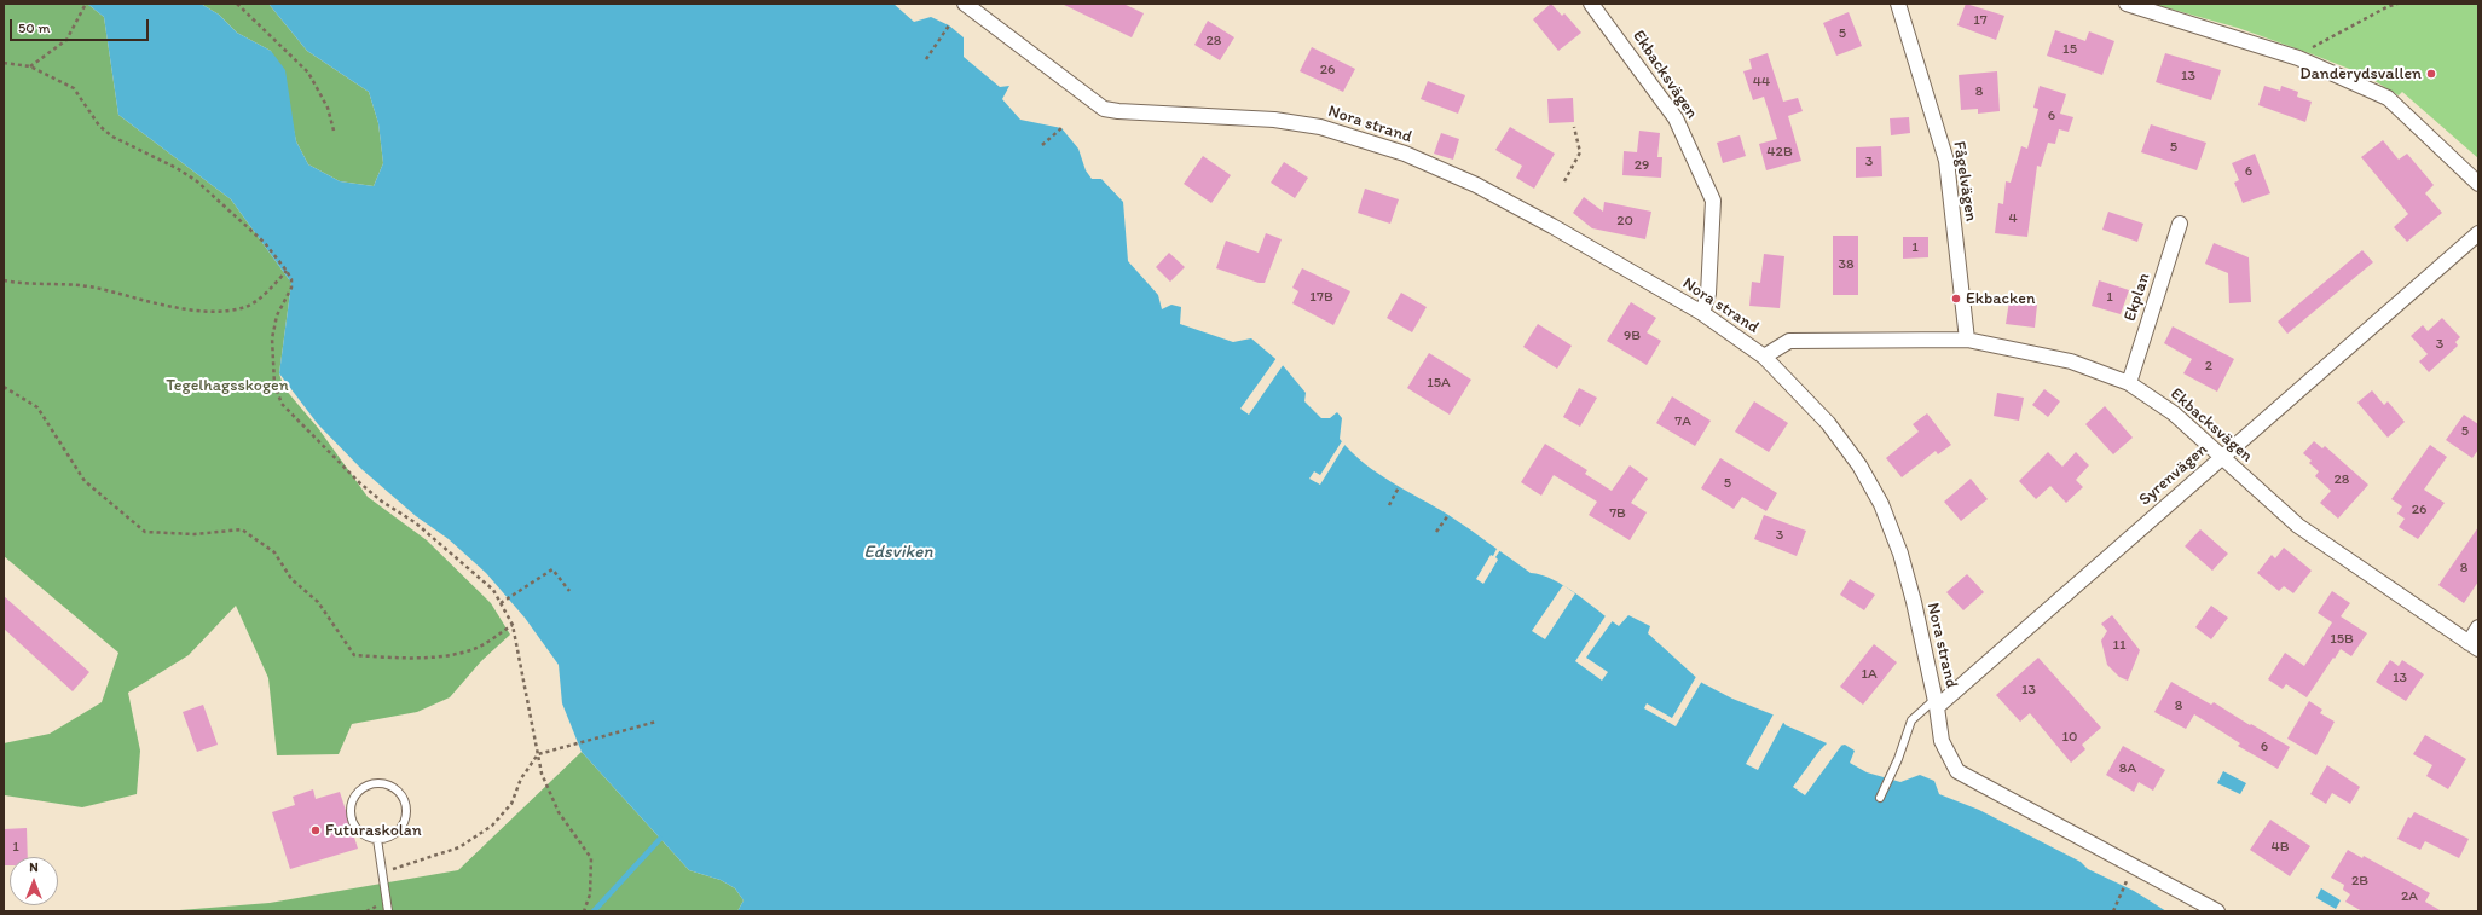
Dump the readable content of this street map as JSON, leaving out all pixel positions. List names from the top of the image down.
{
  "streets": {
    "street": [
      "Ekbacksvägen",
      "Nora strand",
      "Fågelvägen",
      "Ekplan",
      "Syrenvägen"
    ]
  },
  "crossings": [
    ["Ekbacksvägen", "Nora strand"],
    ["Ekbacksvägen", "Fågelvägen"],
    ["Ekbacksvägen", "Ekplan"],
    ["Ekbacksvägen", "Syrenvägen"],
    ["Nora strand", "Syrenvägen"]
  ],
  "water": ["Edsviken"],
  "parks": ["Tegelhagsskogen"],
  "places": ["Danderydsvallen", "Ekbacken", "Futuraskolan"],
  "house_numbers": [
    "17",
    "5",
    "28",
    "15",
    "26",
    "13",
    "44",
    "8",
    "6",
    "5",
    "42B",
    "3",
    "29",
    "6",
    "4",
    "20",
    "1",
    "38",
    "17B",
    "1",
    "9B",
    "3",
    "2",
    "15A",
    "7A",
    "5",
    "28",
    "5",
    "26",
    "7B",
    "3",
    "8",
    "15B",
    "11",
    "1A",
    "13",
    "13",
    "8",
    "10",
    "6",
    "8A",
    "1",
    "4B",
    "2B",
    "2A"
  ],
  "scale_bar": "50 m",
  "north": "top"
}
